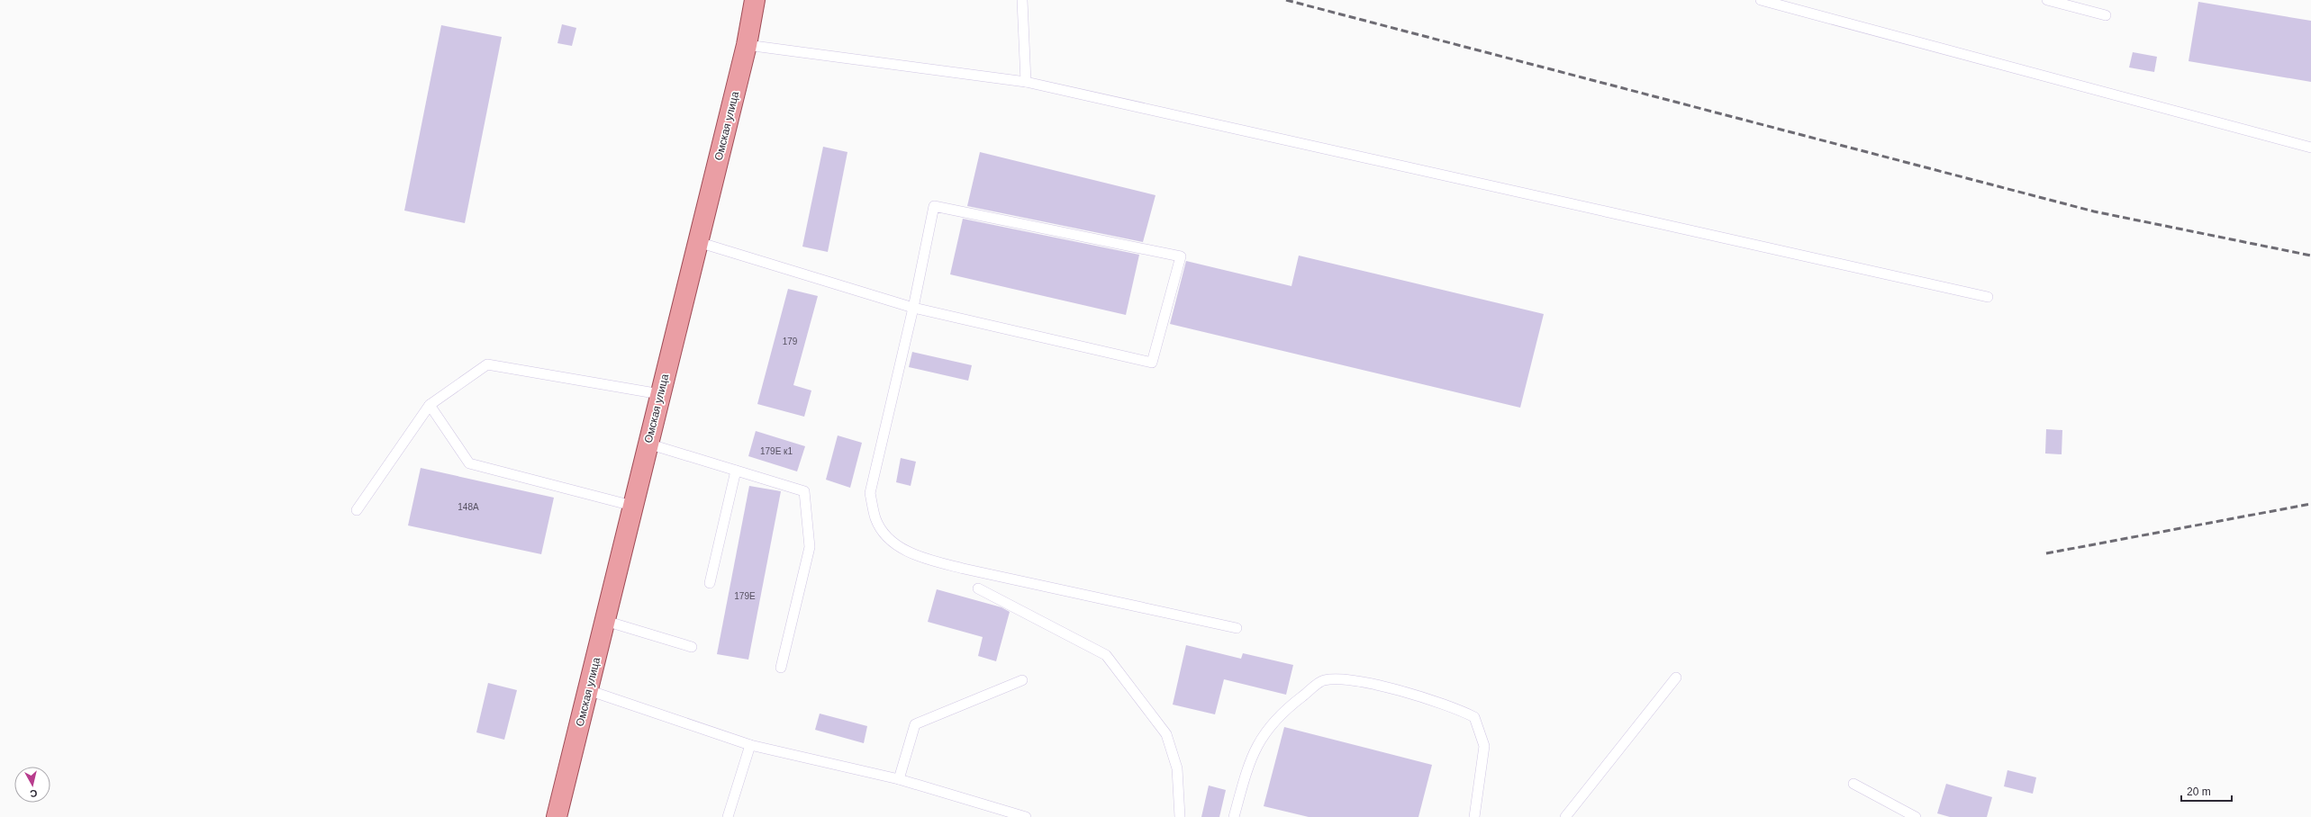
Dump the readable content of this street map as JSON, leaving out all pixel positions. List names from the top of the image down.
{
  "streets": {
    "main road": ["Омская улица"]
  },
  "house_numbers": [
    "179",
    "179Е к1",
    "148А",
    "179Е"
  ],
  "scale_bar": "20 m",
  "north": "bottom"
}
